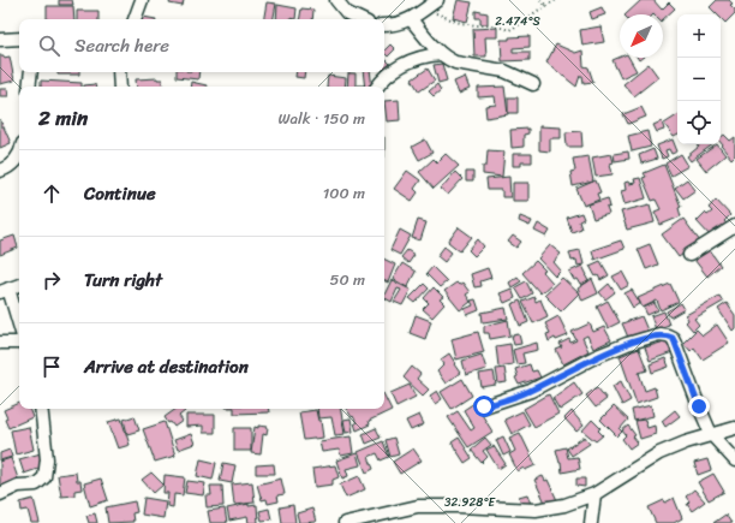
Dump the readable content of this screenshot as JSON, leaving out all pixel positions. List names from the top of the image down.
{
  "north": "bottom left",
  "page": {
    "map_buttons": ["+", "−"],
    "search": "Search here",
    "heading": ["2 min", "Walk · 150 m"],
    "list": [
      ["Continue", "100 m"],
      ["Turn right", "50 m"],
      "Arrive at destination"
    ]
  },
  "coordinates": ["2.474°S", "32.928°E"]
}
